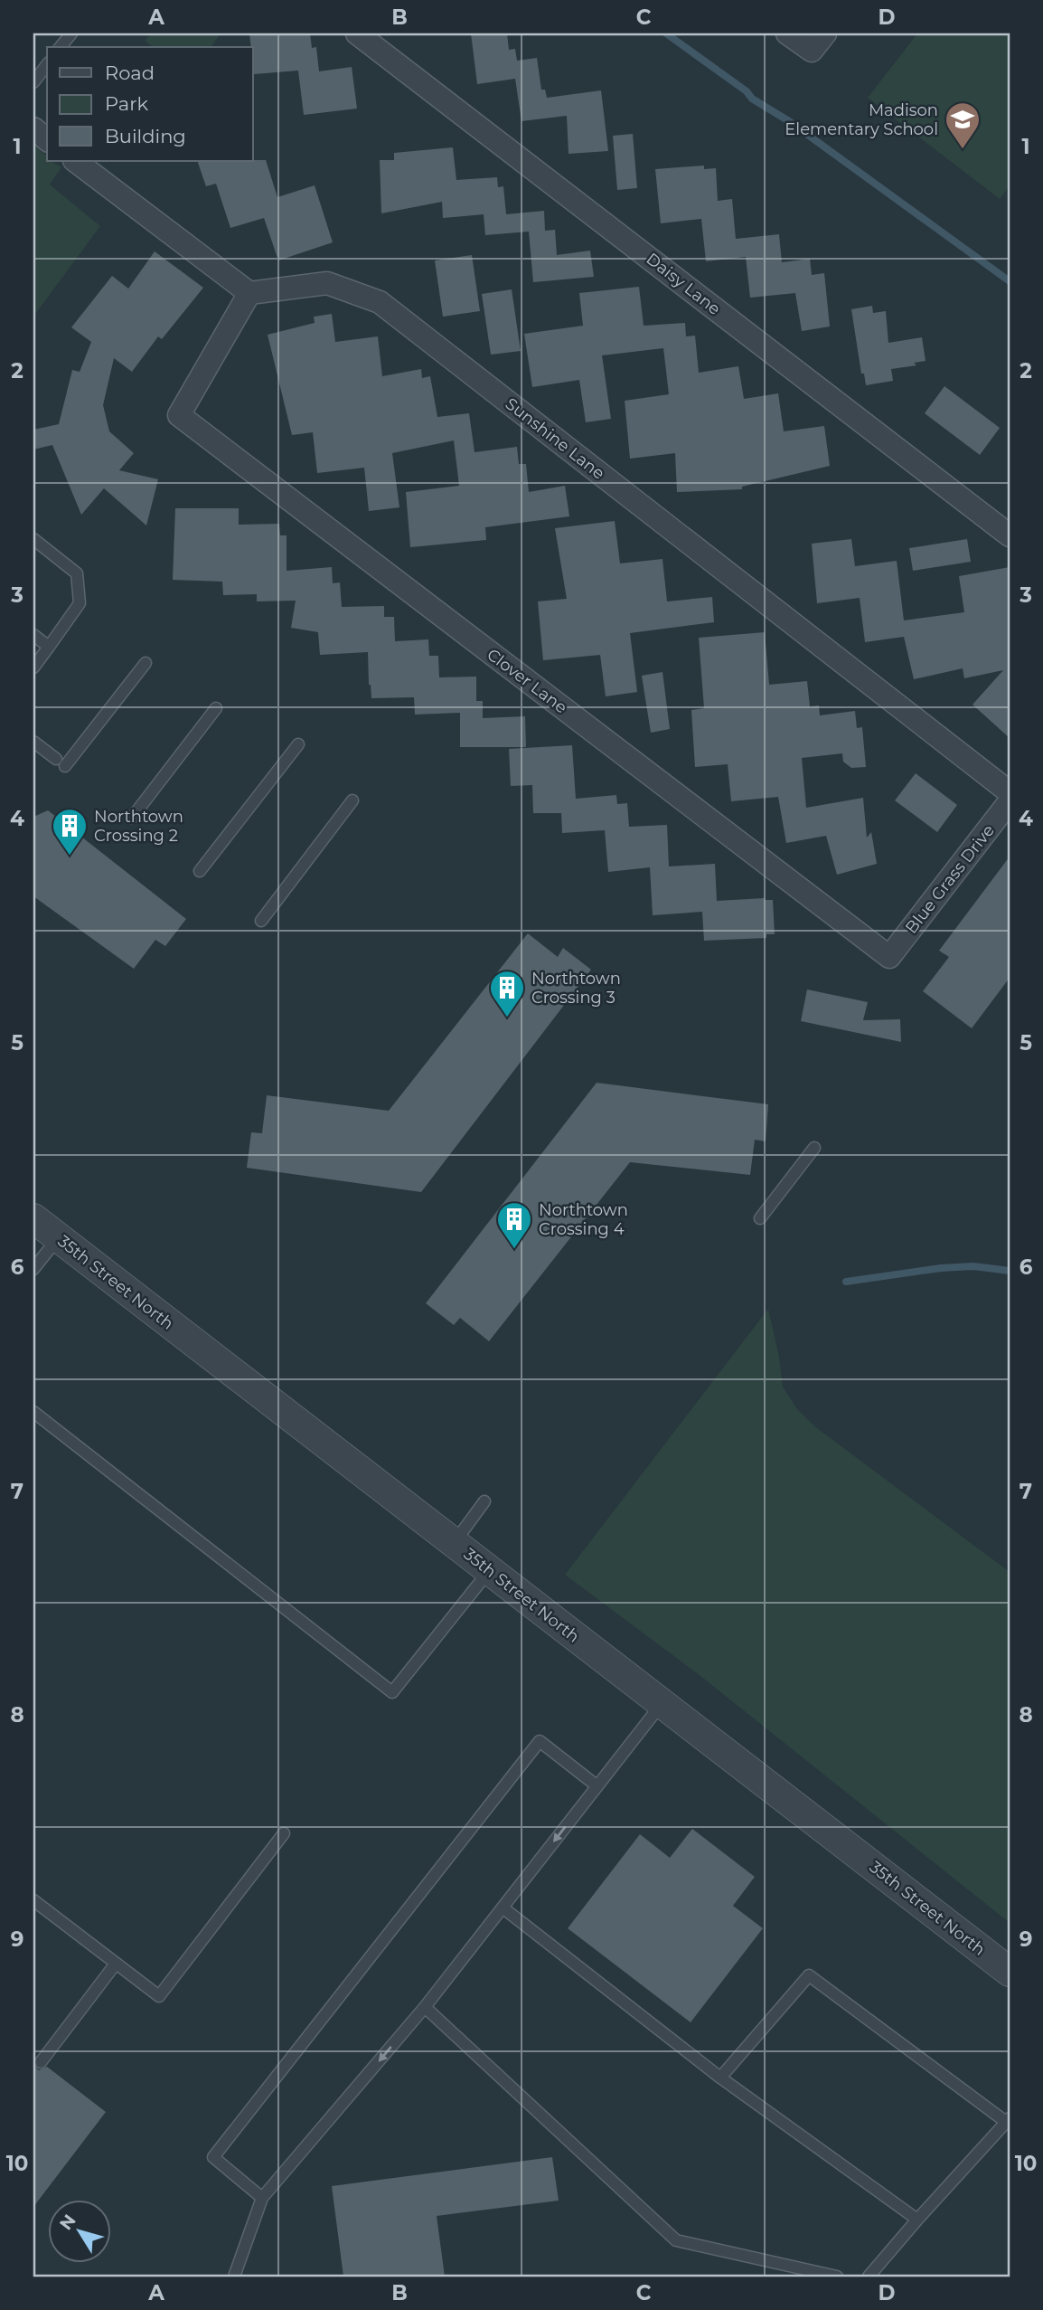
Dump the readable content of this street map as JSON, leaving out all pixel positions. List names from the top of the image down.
{
  "streets": {
    "street": [
      "Daisy Lane",
      "Sunshine Lane",
      "Clover Lane",
      "Blue Grass Drive",
      "35th Street North"
    ]
  },
  "crossings": [
    ["Sunshine Lane", "Clover Lane"],
    ["Clover Lane", "Blue Grass Drive"]
  ],
  "places": {
    "school or university": ["Madison Elementary School"],
    "building": ["Northtown Crossing 2", "Northtown Crossing 3", "Northtown Crossing 4"]
  },
  "legend": ["Road", "Park", "Building"],
  "north": "top left",
  "grid": {
    "columns": [
      "A",
      "B",
      "C",
      "D"
    ],
    "rows": [
      "1",
      "2",
      "3",
      "4",
      "5",
      "6",
      "7",
      "8",
      "9",
      "10"
    ]
  }
}
